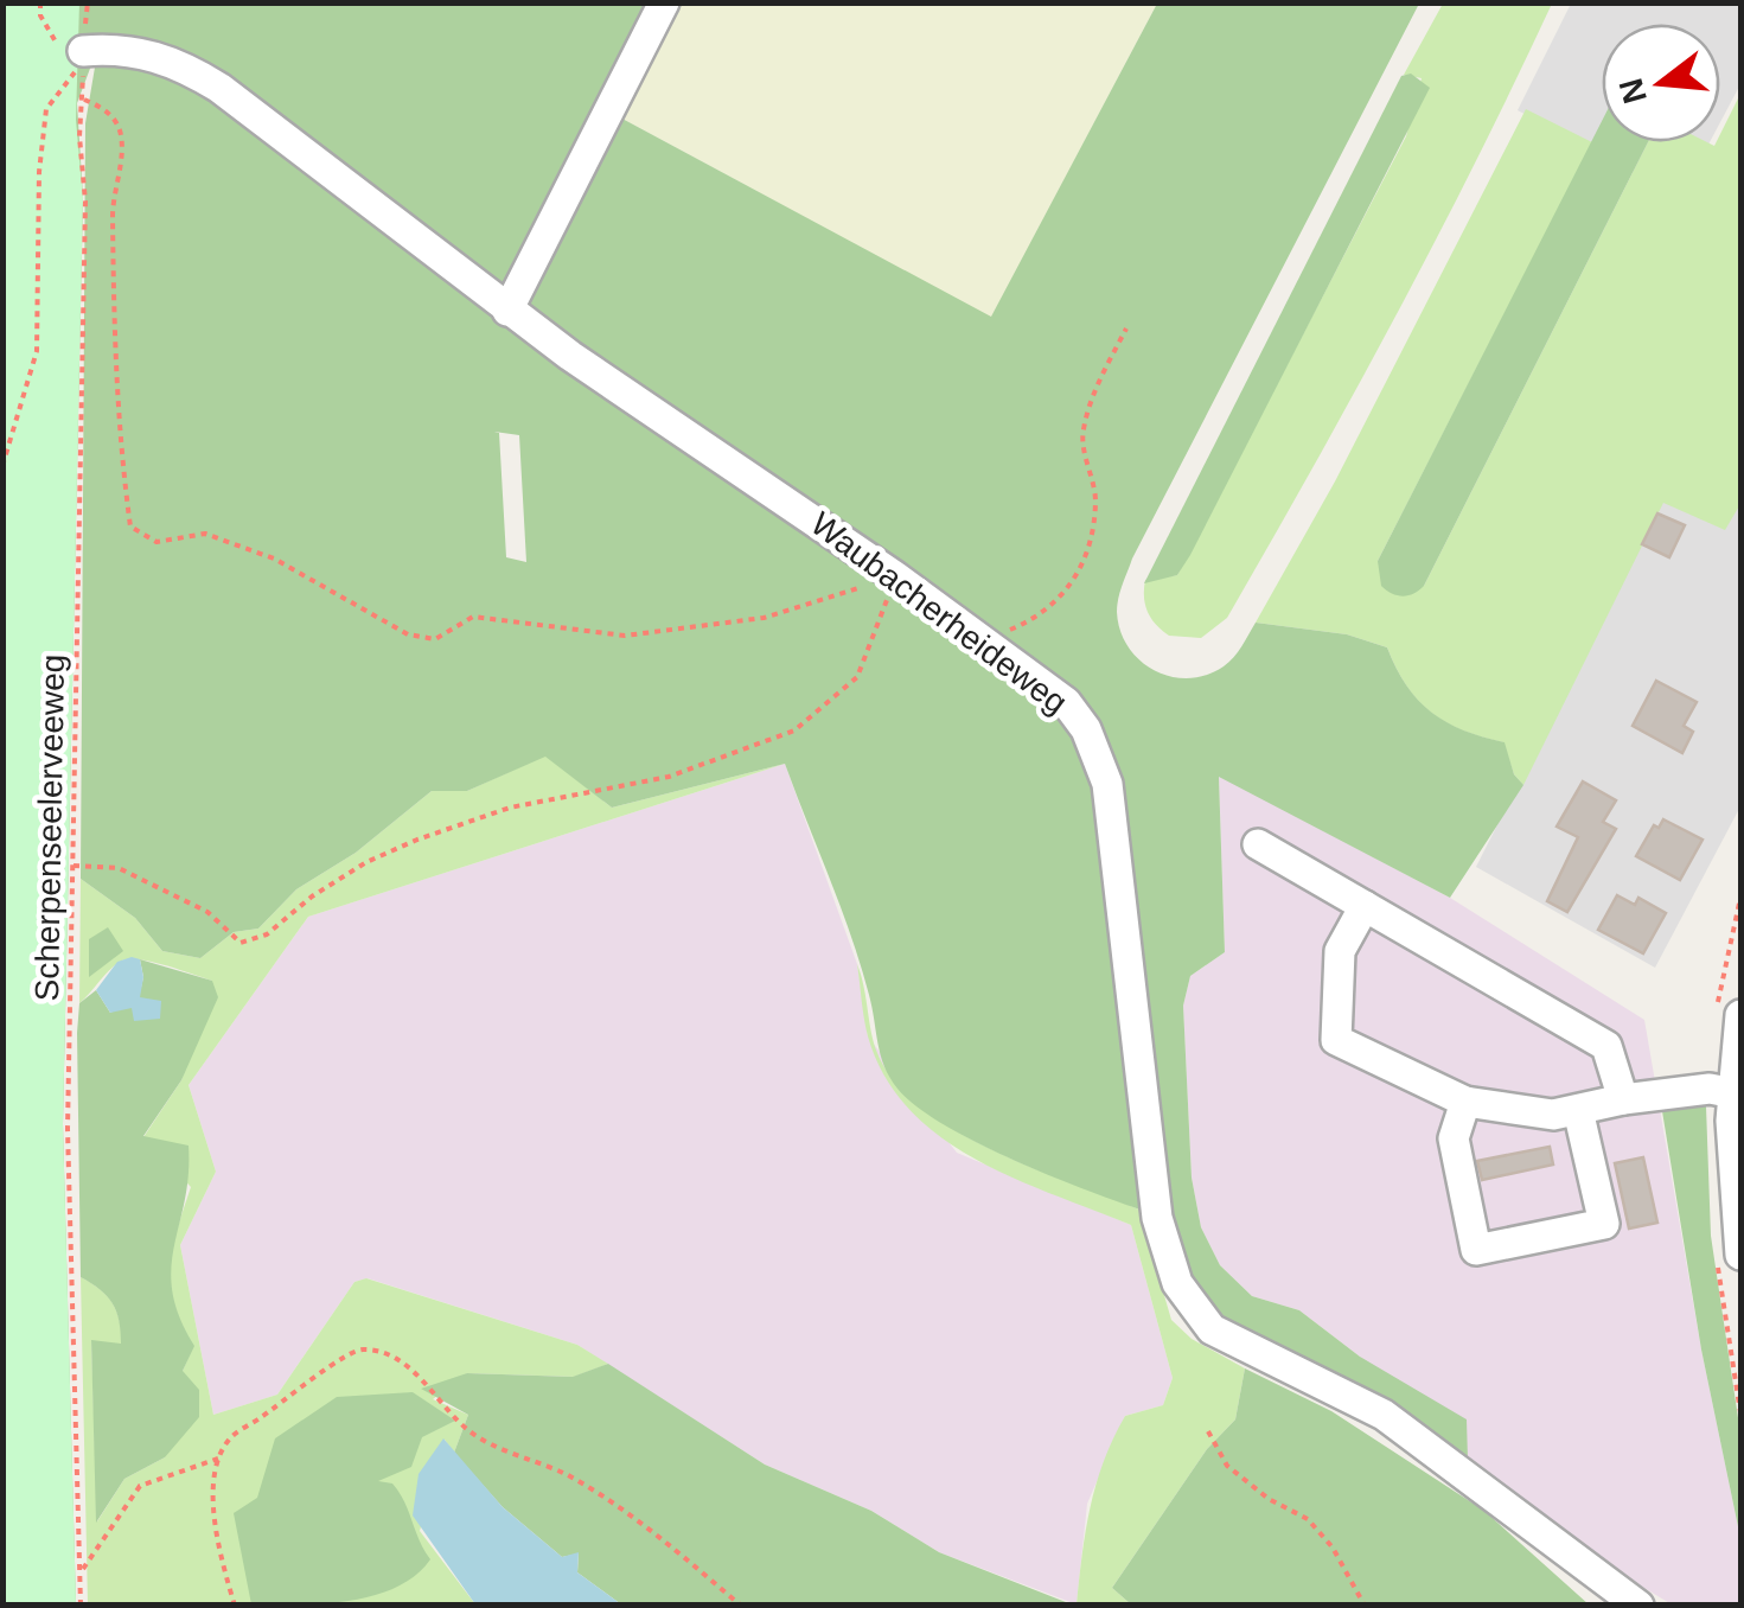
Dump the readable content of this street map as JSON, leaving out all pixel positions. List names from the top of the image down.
{
  "streets": {
    "street": ["Waubacherheideweg"],
    "path": ["Scherpenseelerveeweg"]
  },
  "crossings": [
    ["Waubacherheideweg", "Scherpenseelerveeweg"]
  ],
  "north": "left"
}
